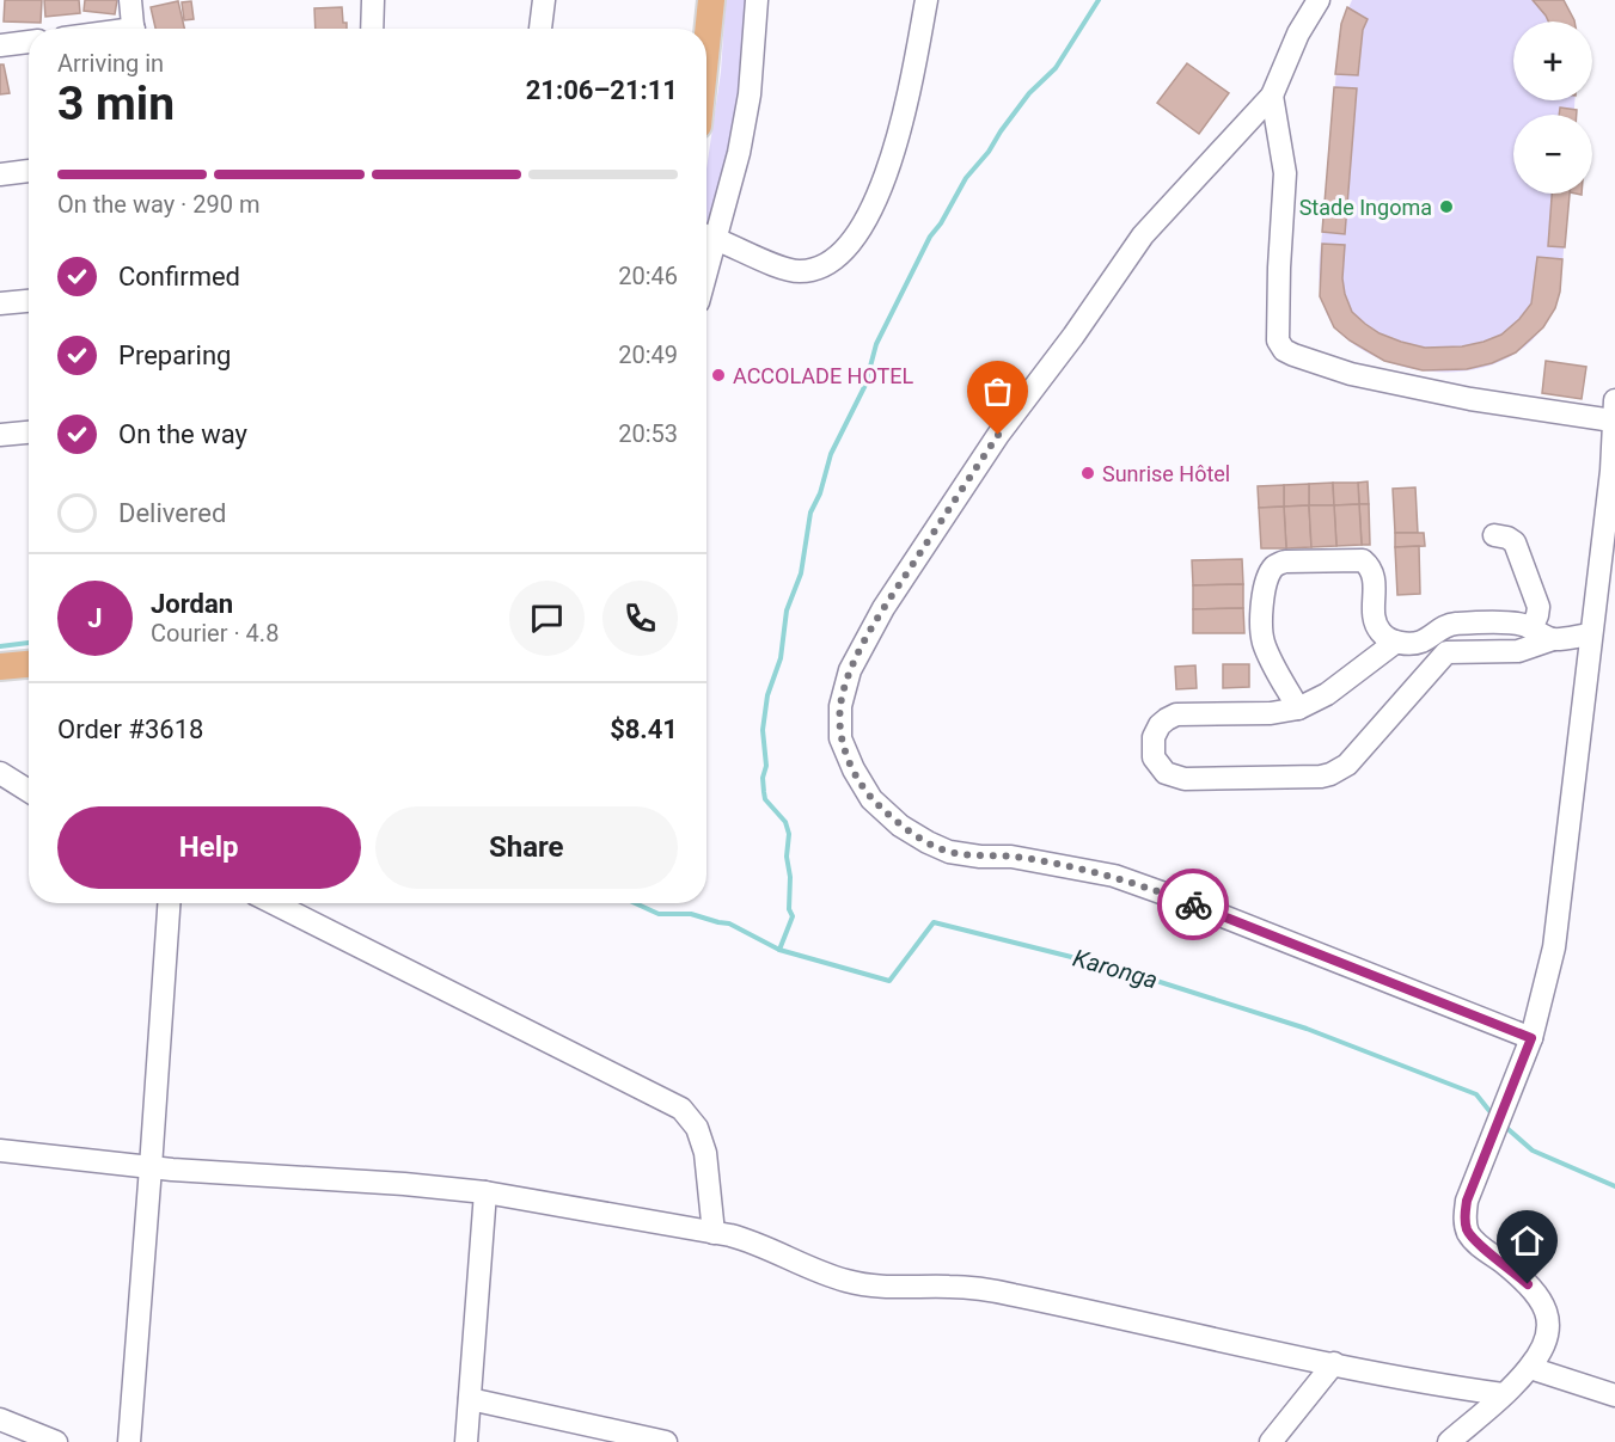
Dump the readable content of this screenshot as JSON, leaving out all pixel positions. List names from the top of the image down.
{
  "water": ["Karonga"],
  "places": ["Stade Ingoma", "ACCOLADE HOTEL", "Sunrise Hôtel"],
  "page": {
    "map_buttons": ["+", "−"],
    "heading": ["3 min", "Arriving in", "21:06–21:11"],
    "panel": [
      "Jordan",
      "Courier · 4.8",
      "Order #3618",
      "$8.41"
    ],
    "bar": "On the way · 290 m",
    "list": [
      ["Confirmed", "20:46"],
      ["Preparing", "20:49"],
      ["On the way", "20:53"],
      "Delivered"
    ],
    "round": "J",
    "buttons": ["Help", "Share"]
  }
}
